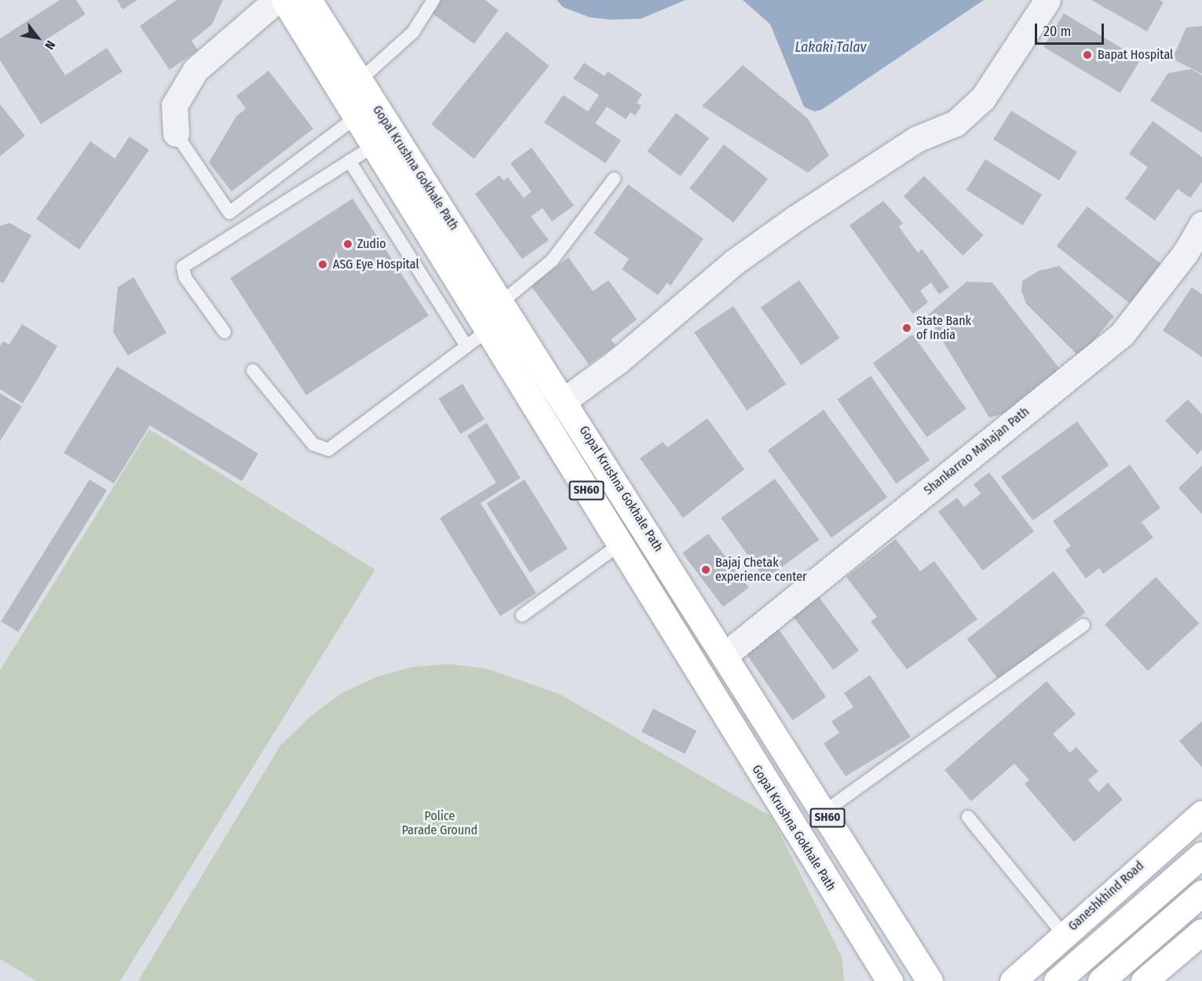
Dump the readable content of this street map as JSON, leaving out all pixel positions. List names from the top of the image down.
{
  "streets": {
    "main road": ["Gopal Krushna Gokhale Path", "SH60", "Ganeshkhind Road"],
    "street": ["Shankarrao Mahajan Path"]
  },
  "crossings": [
    ["Gopal Krushna Gokhale Path", "Shankarrao Mahajan Path"]
  ],
  "water": ["Lakaki Talav"],
  "parks": ["Police Parade Ground"],
  "places": [
    "Bapat Hospital",
    "Zudio",
    "ASG Eye Hospital",
    "State Bank of India",
    "Bajaj Chetak experience center"
  ],
  "scale_bar": "20 m",
  "north": "bottom right"
}
